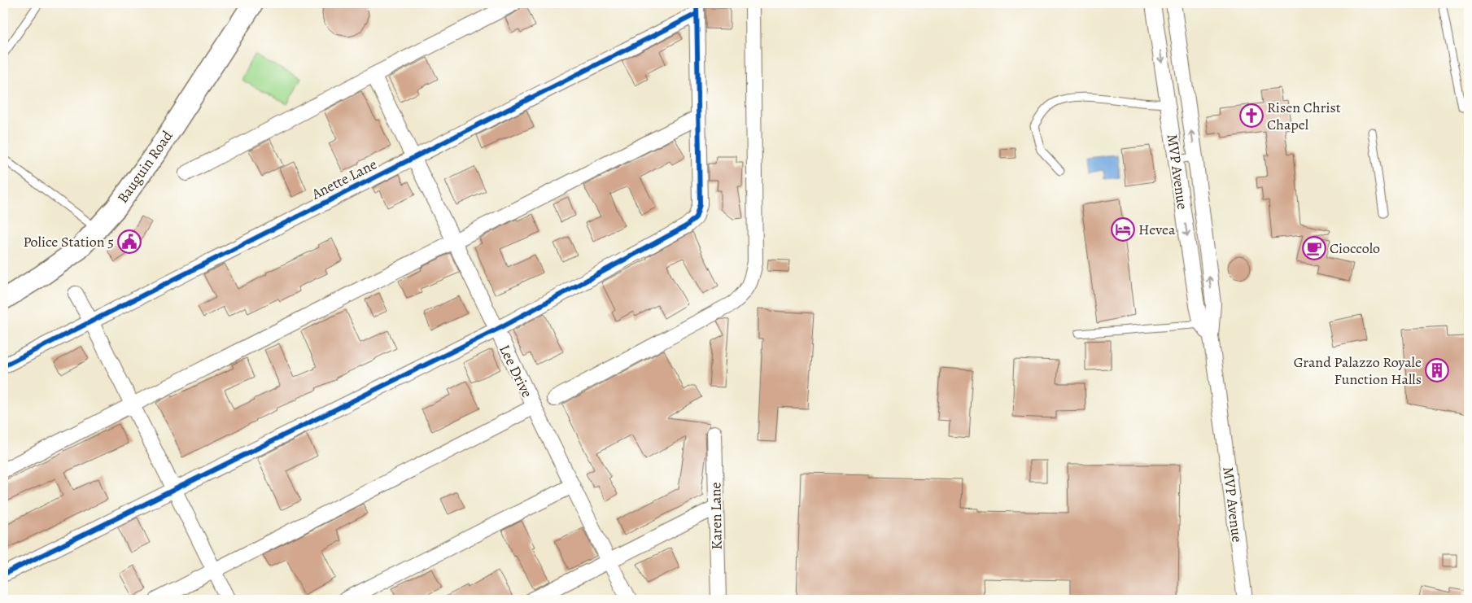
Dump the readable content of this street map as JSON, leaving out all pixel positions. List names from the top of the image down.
{
  "streets": {
    "street": [
      "Bauguin Road",
      "MVP Avenue",
      "Anette Lane",
      "Lee Drive",
      "Karen Lane"
    ]
  },
  "crossings": [
    ["Anette Lane", "Lee Drive"]
  ],
  "places": {
    "church": ["Risen Christ Chapel"],
    "hotel": ["Hevea"],
    "public building": ["Police Station 5"],
    "cafe": ["Cioccolo"],
    "building": ["Grand Palazzo Royale Function Halls"]
  }
}
